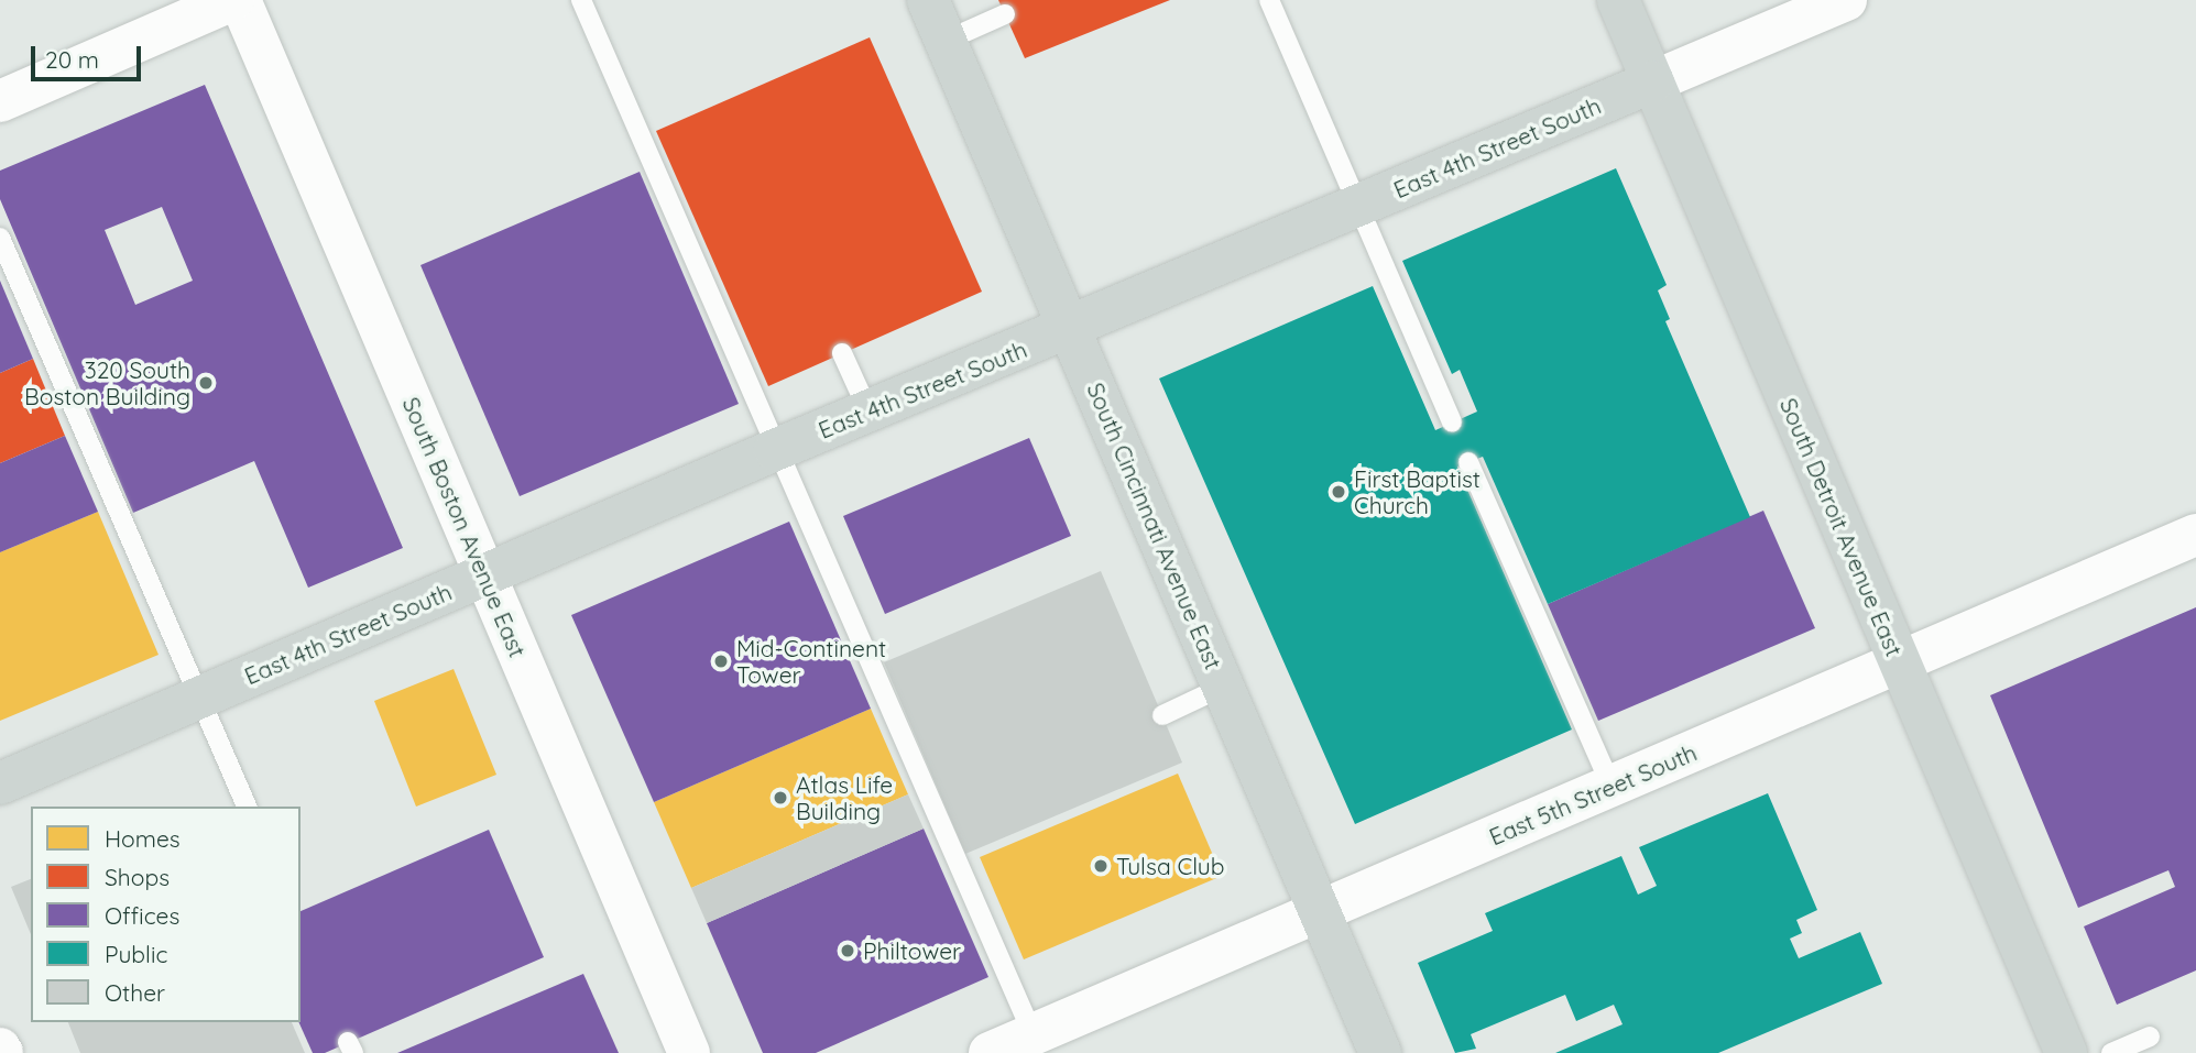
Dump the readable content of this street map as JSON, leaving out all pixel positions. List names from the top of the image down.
{
  "streets": {
    "main road": ["East 4th Street South", "South Cincinnati Avenue East", "South Detroit Avenue East"],
    "street": ["South Boston Avenue East", "East 5th Street South"]
  },
  "crossings": [
    ["East 4th Street South", "South Cincinnati Avenue East"],
    ["East 4th Street South", "South Boston Avenue East"],
    ["East 4th Street South", "South Detroit Avenue East"],
    ["South Cincinnati Avenue East", "East 5th Street South"],
    ["South Detroit Avenue East", "East 5th Street South"]
  ],
  "places": [
    "320 South Boston Building",
    "First Baptist Church",
    "Mid-Continent Tower",
    "Atlas Life Building",
    "Tulsa Club",
    "Philtower"
  ],
  "legend": [
    "Homes",
    "Shops",
    "Offices",
    "Public",
    "Other"
  ],
  "scale_bar": "20 m"
}
